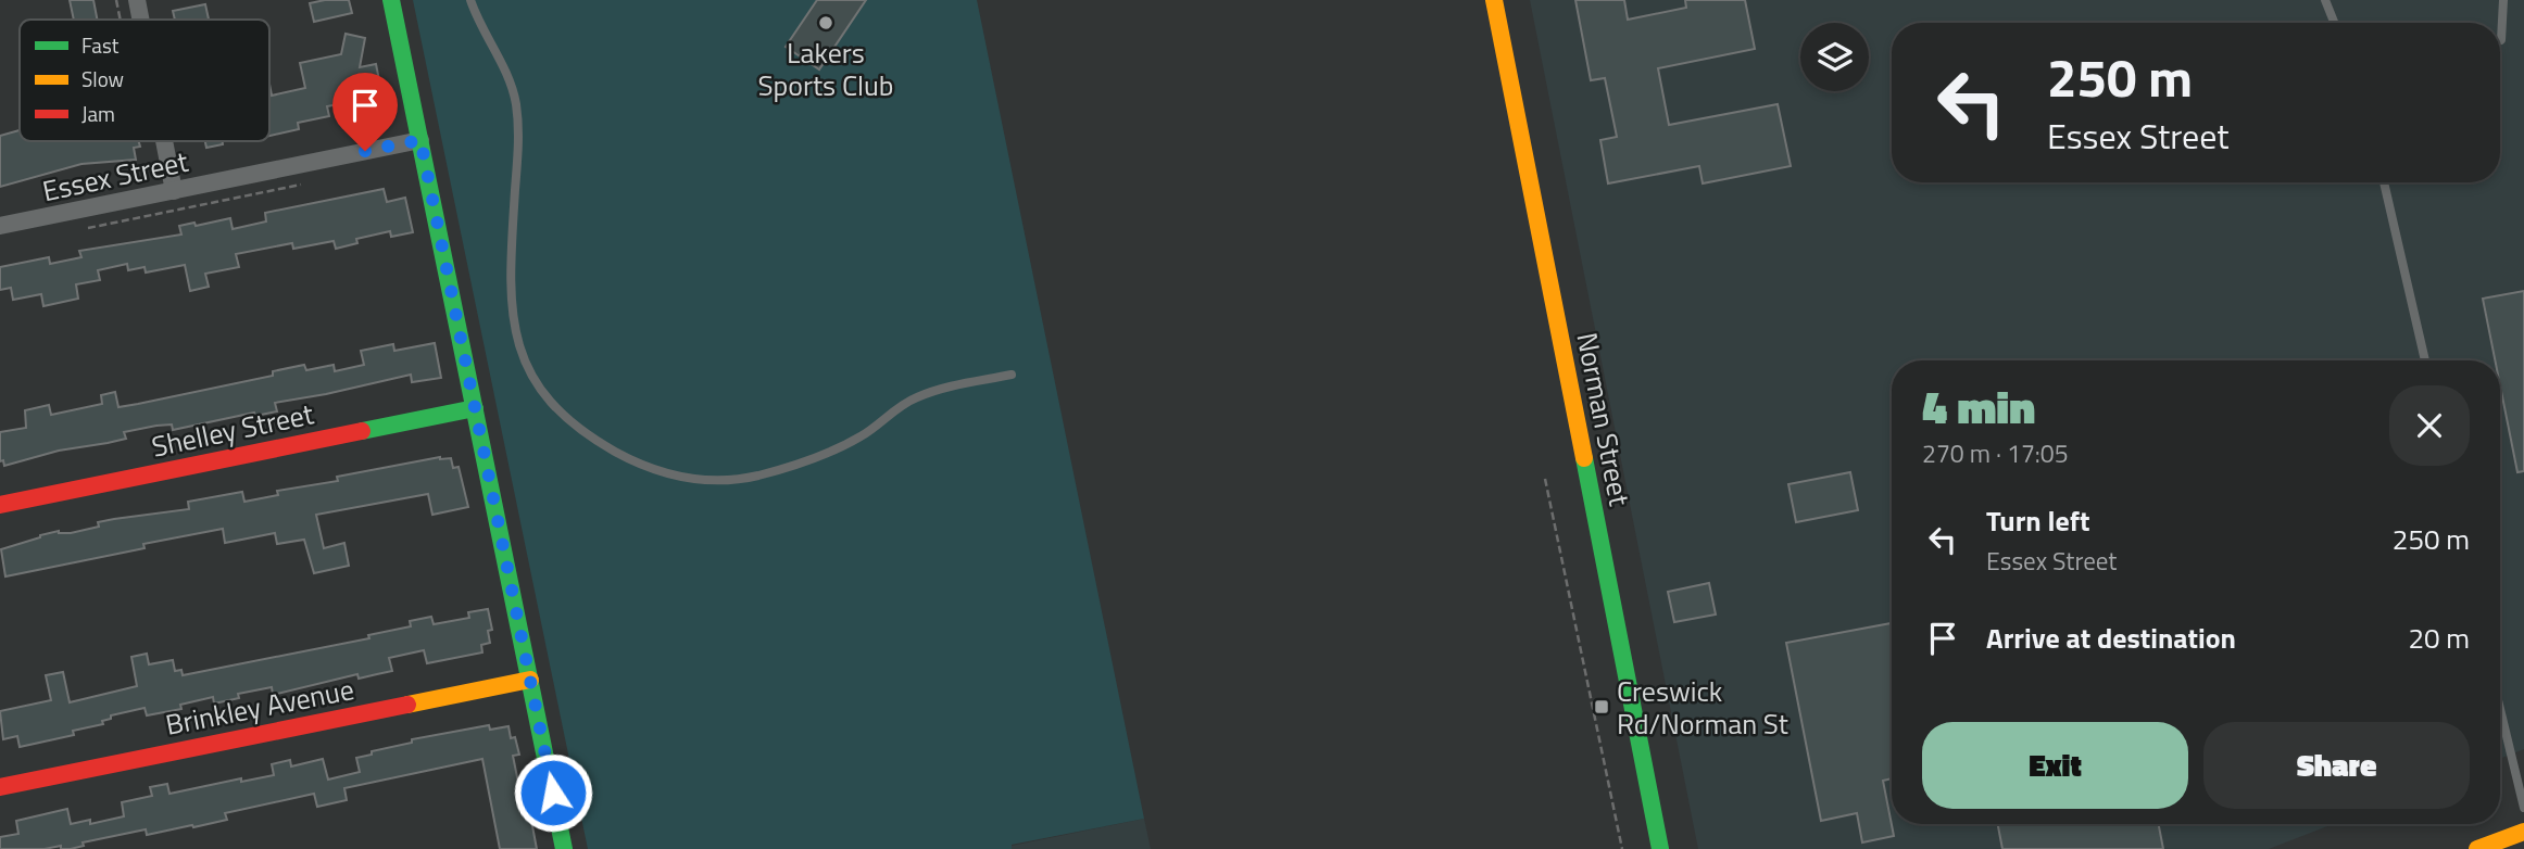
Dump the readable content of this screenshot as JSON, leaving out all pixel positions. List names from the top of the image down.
{
  "streets": {
    "main road": ["Norman Street", "Shelley Street", "Brinkley Avenue"],
    "street": ["Essex Street"]
  },
  "places": {
    "other": ["Lakers Sports Club"],
    "transit": ["Creswick Rd/Norman St"]
  },
  "legend": ["Fast", "Slow", "Jam"],
  "page": {
    "turn": ["250 m", "Essex Street"],
    "heading": ["4 min", "270 m · 17:05"],
    "list": [
      {
        "name": "Turn left",
        "note": "Essex Street",
        "value": "250 m"
      },
      {
        "name": "Arrive at destination",
        "value": "20 m"
      }
    ],
    "buttons": ["Exit", "Share"]
  }
}
